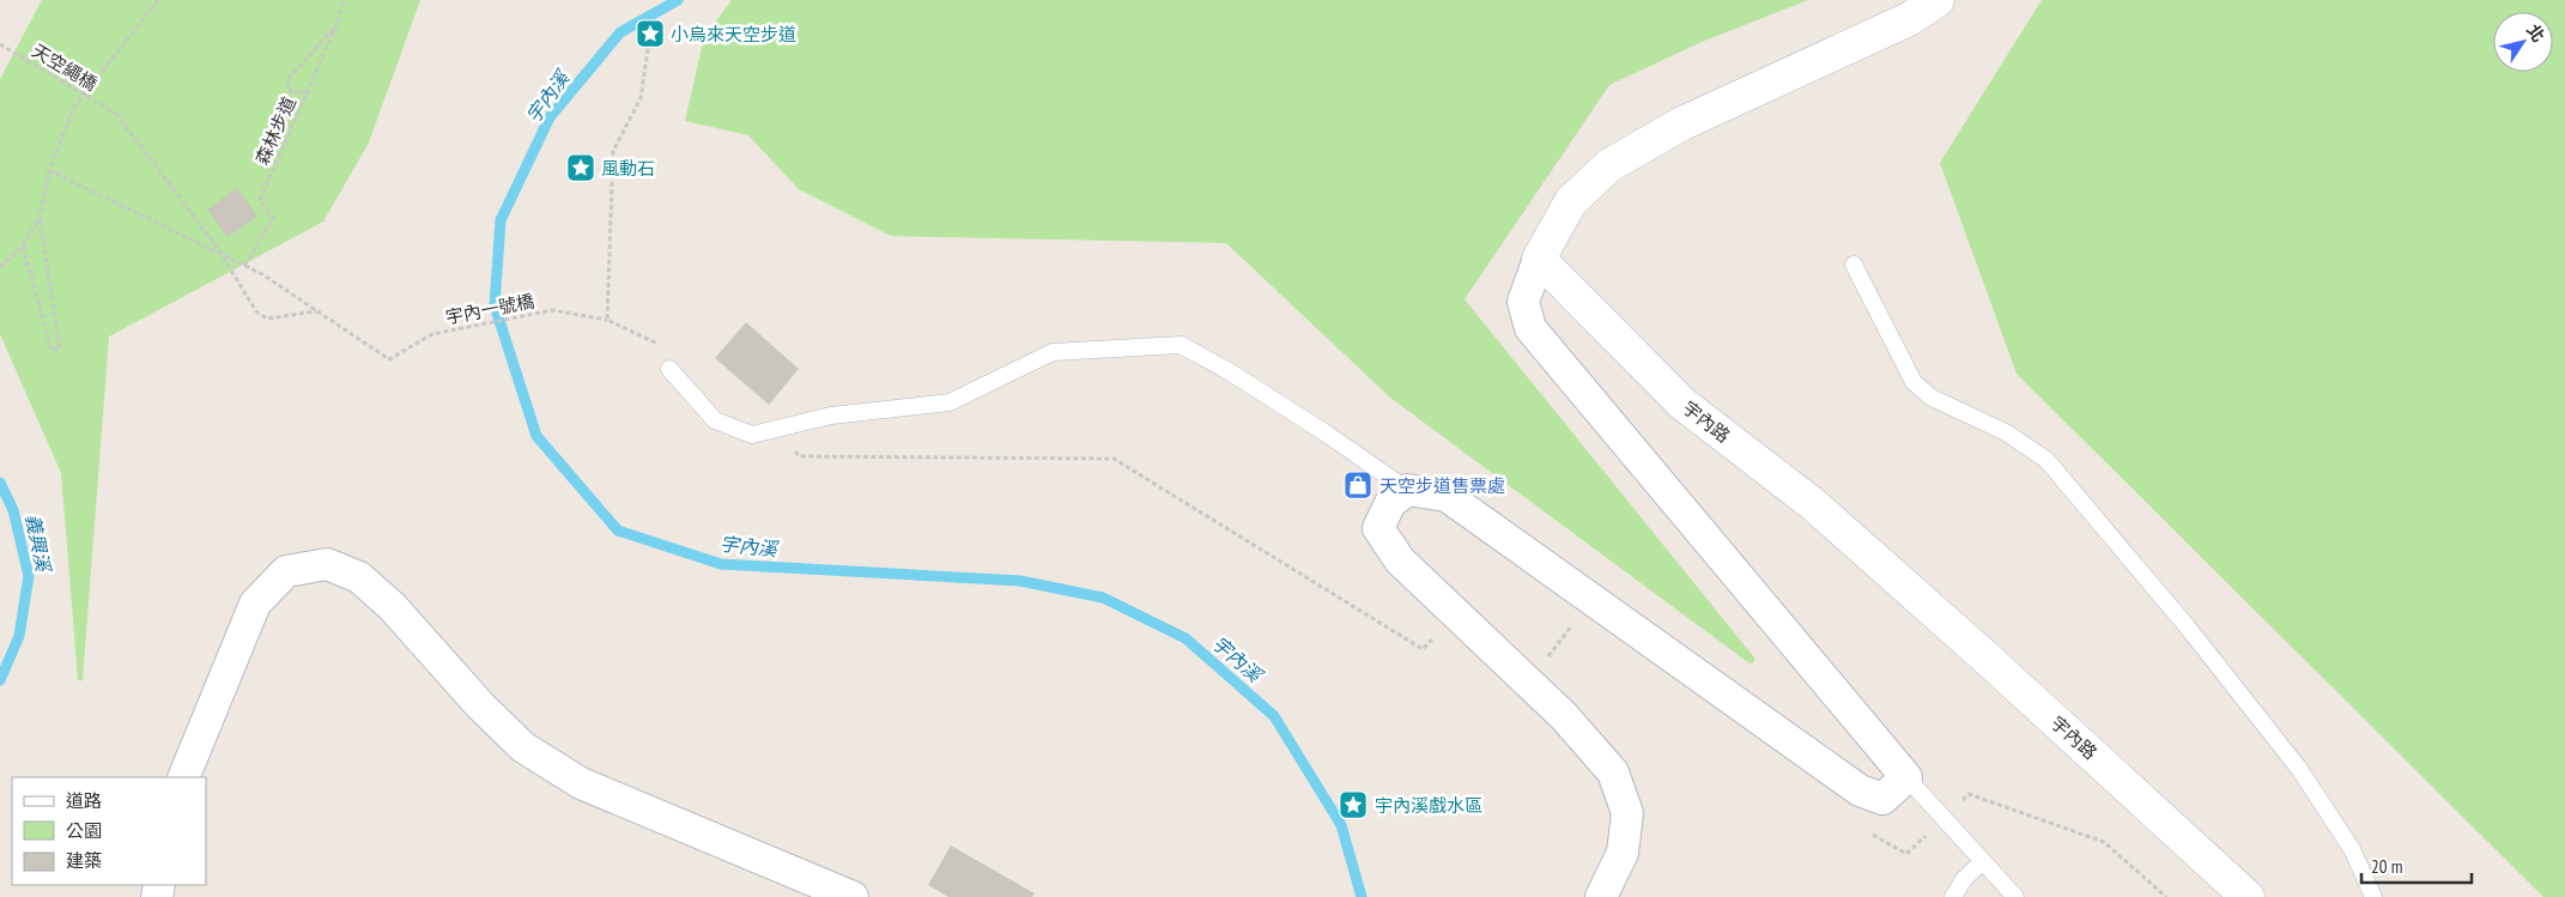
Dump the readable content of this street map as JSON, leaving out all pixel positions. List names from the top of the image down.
{
  "streets": {
    "street": ["宇內路"],
    "path": ["天空繩橋", "森林步道", "宇內一號橋"]
  },
  "water": ["宇內溪", "義興溪"],
  "places": {
    "place": ["小烏來天空步道", "風動石", "宇內溪戲水區"],
    "shop": ["天空步道售票處"]
  },
  "legend": ["道路", "公園", "建築"],
  "scale_bar": "20 m",
  "north": "top right"
}
